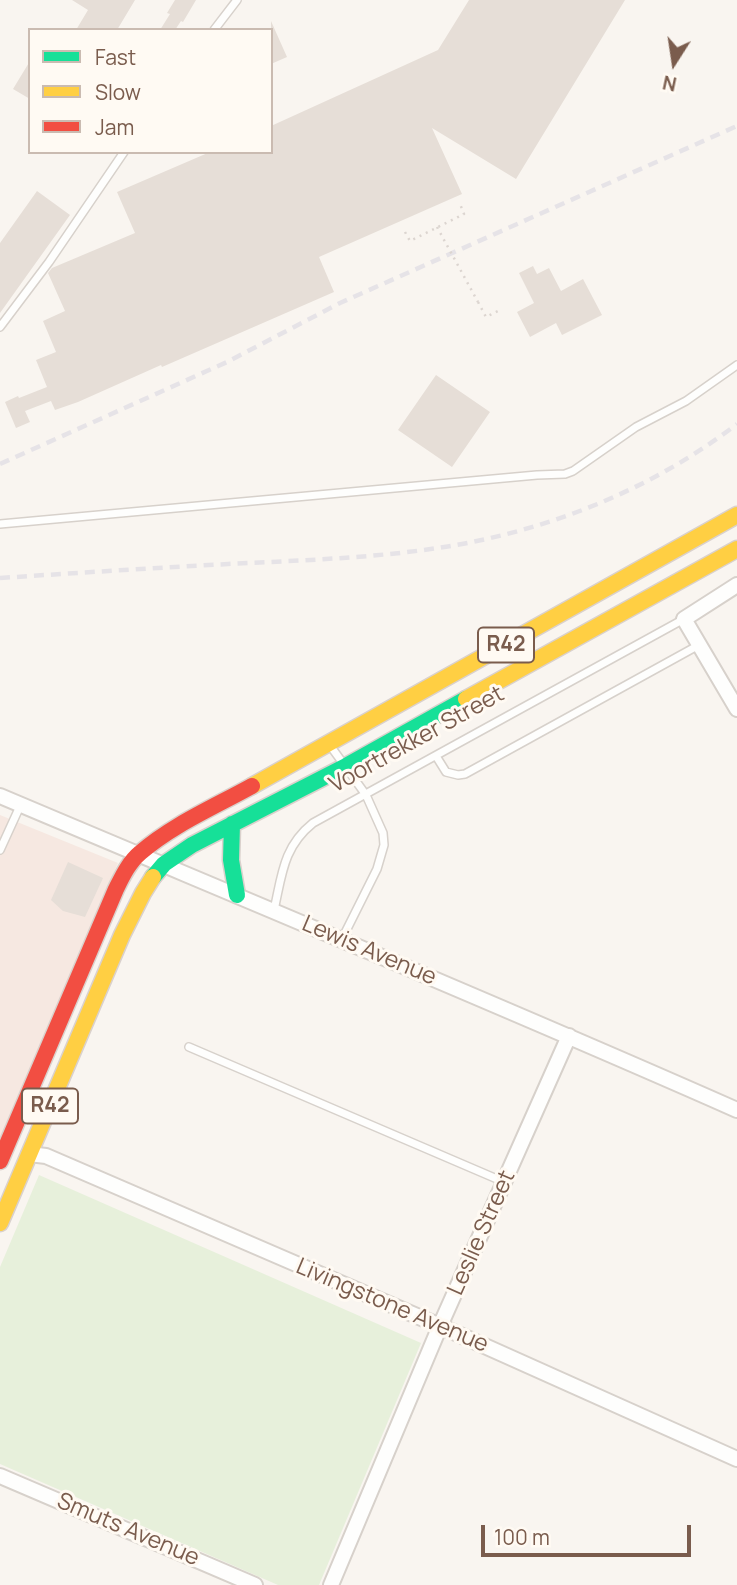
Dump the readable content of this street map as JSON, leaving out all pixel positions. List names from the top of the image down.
{
  "streets": {
    "main road": ["R42"],
    "street": [
      "Voortrekker Street",
      "Lewis Avenue",
      "Leslie Street",
      "Livingstone Avenue",
      "Smuts Avenue"
    ]
  },
  "crossings": [
    ["R42", "Lewis Avenue"],
    ["R42", "Livingstone Avenue"],
    ["Voortrekker Street", "Lewis Avenue"],
    ["Lewis Avenue", "Leslie Street"],
    ["Leslie Street", "Livingstone Avenue"]
  ],
  "legend": ["Fast", "Slow", "Jam"],
  "scale_bar": "100 m",
  "north": "bottom"
}
